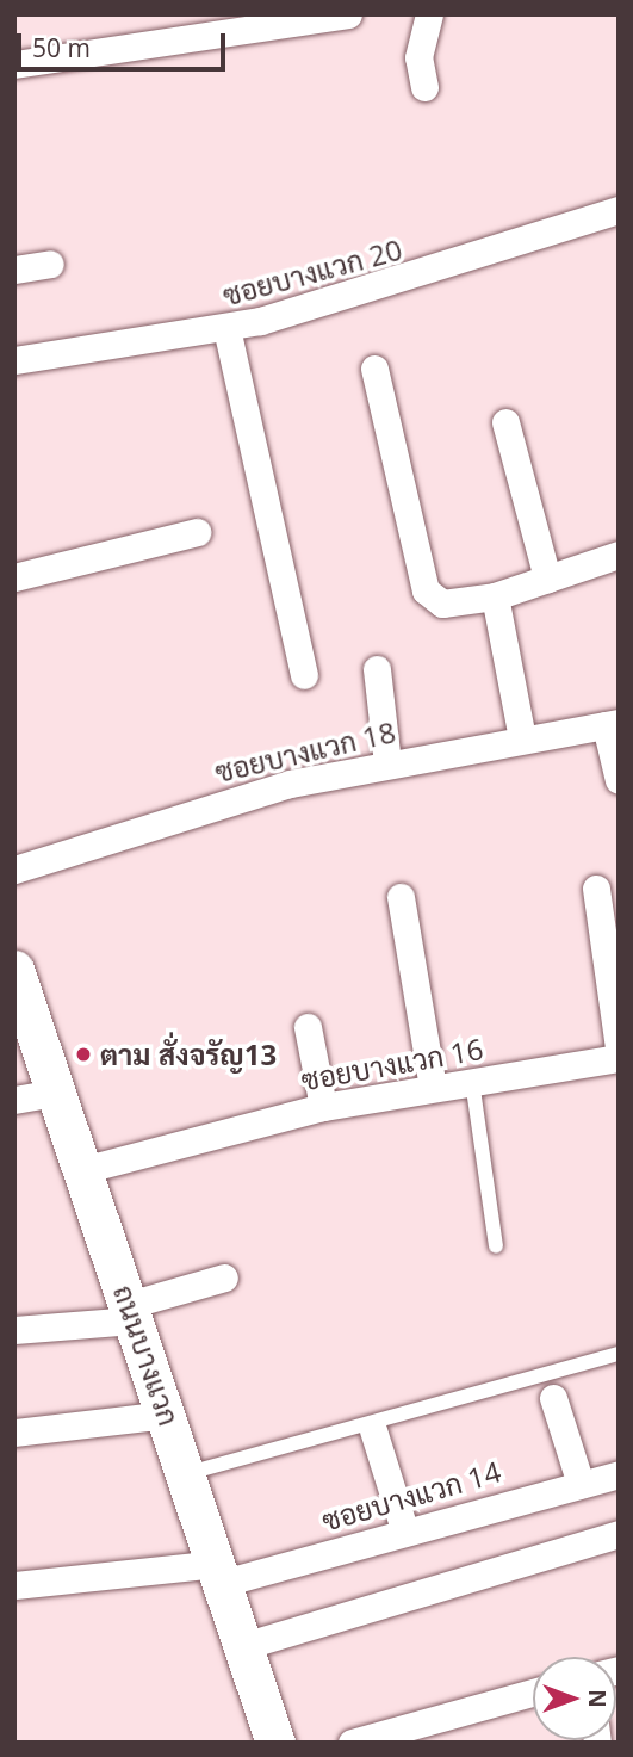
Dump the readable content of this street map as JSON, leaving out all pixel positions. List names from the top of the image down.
{
  "streets": {
    "main road": ["ถนนบางแวก"],
    "street": [
      "ซอยบางแวก 20",
      "ซอยบางแวก 18",
      "ซอยบางแวก 16",
      "ซอยบางแวก 14"
    ]
  },
  "crossings": [
    ["ซอยบางแวก 16", "ถนนบางแวก"],
    ["ถนนบางแวก", "ซอยบางแวก 14"]
  ],
  "places": ["ตาม สั่งจรัญ13"],
  "scale_bar": "50 m",
  "north": "right"
}
